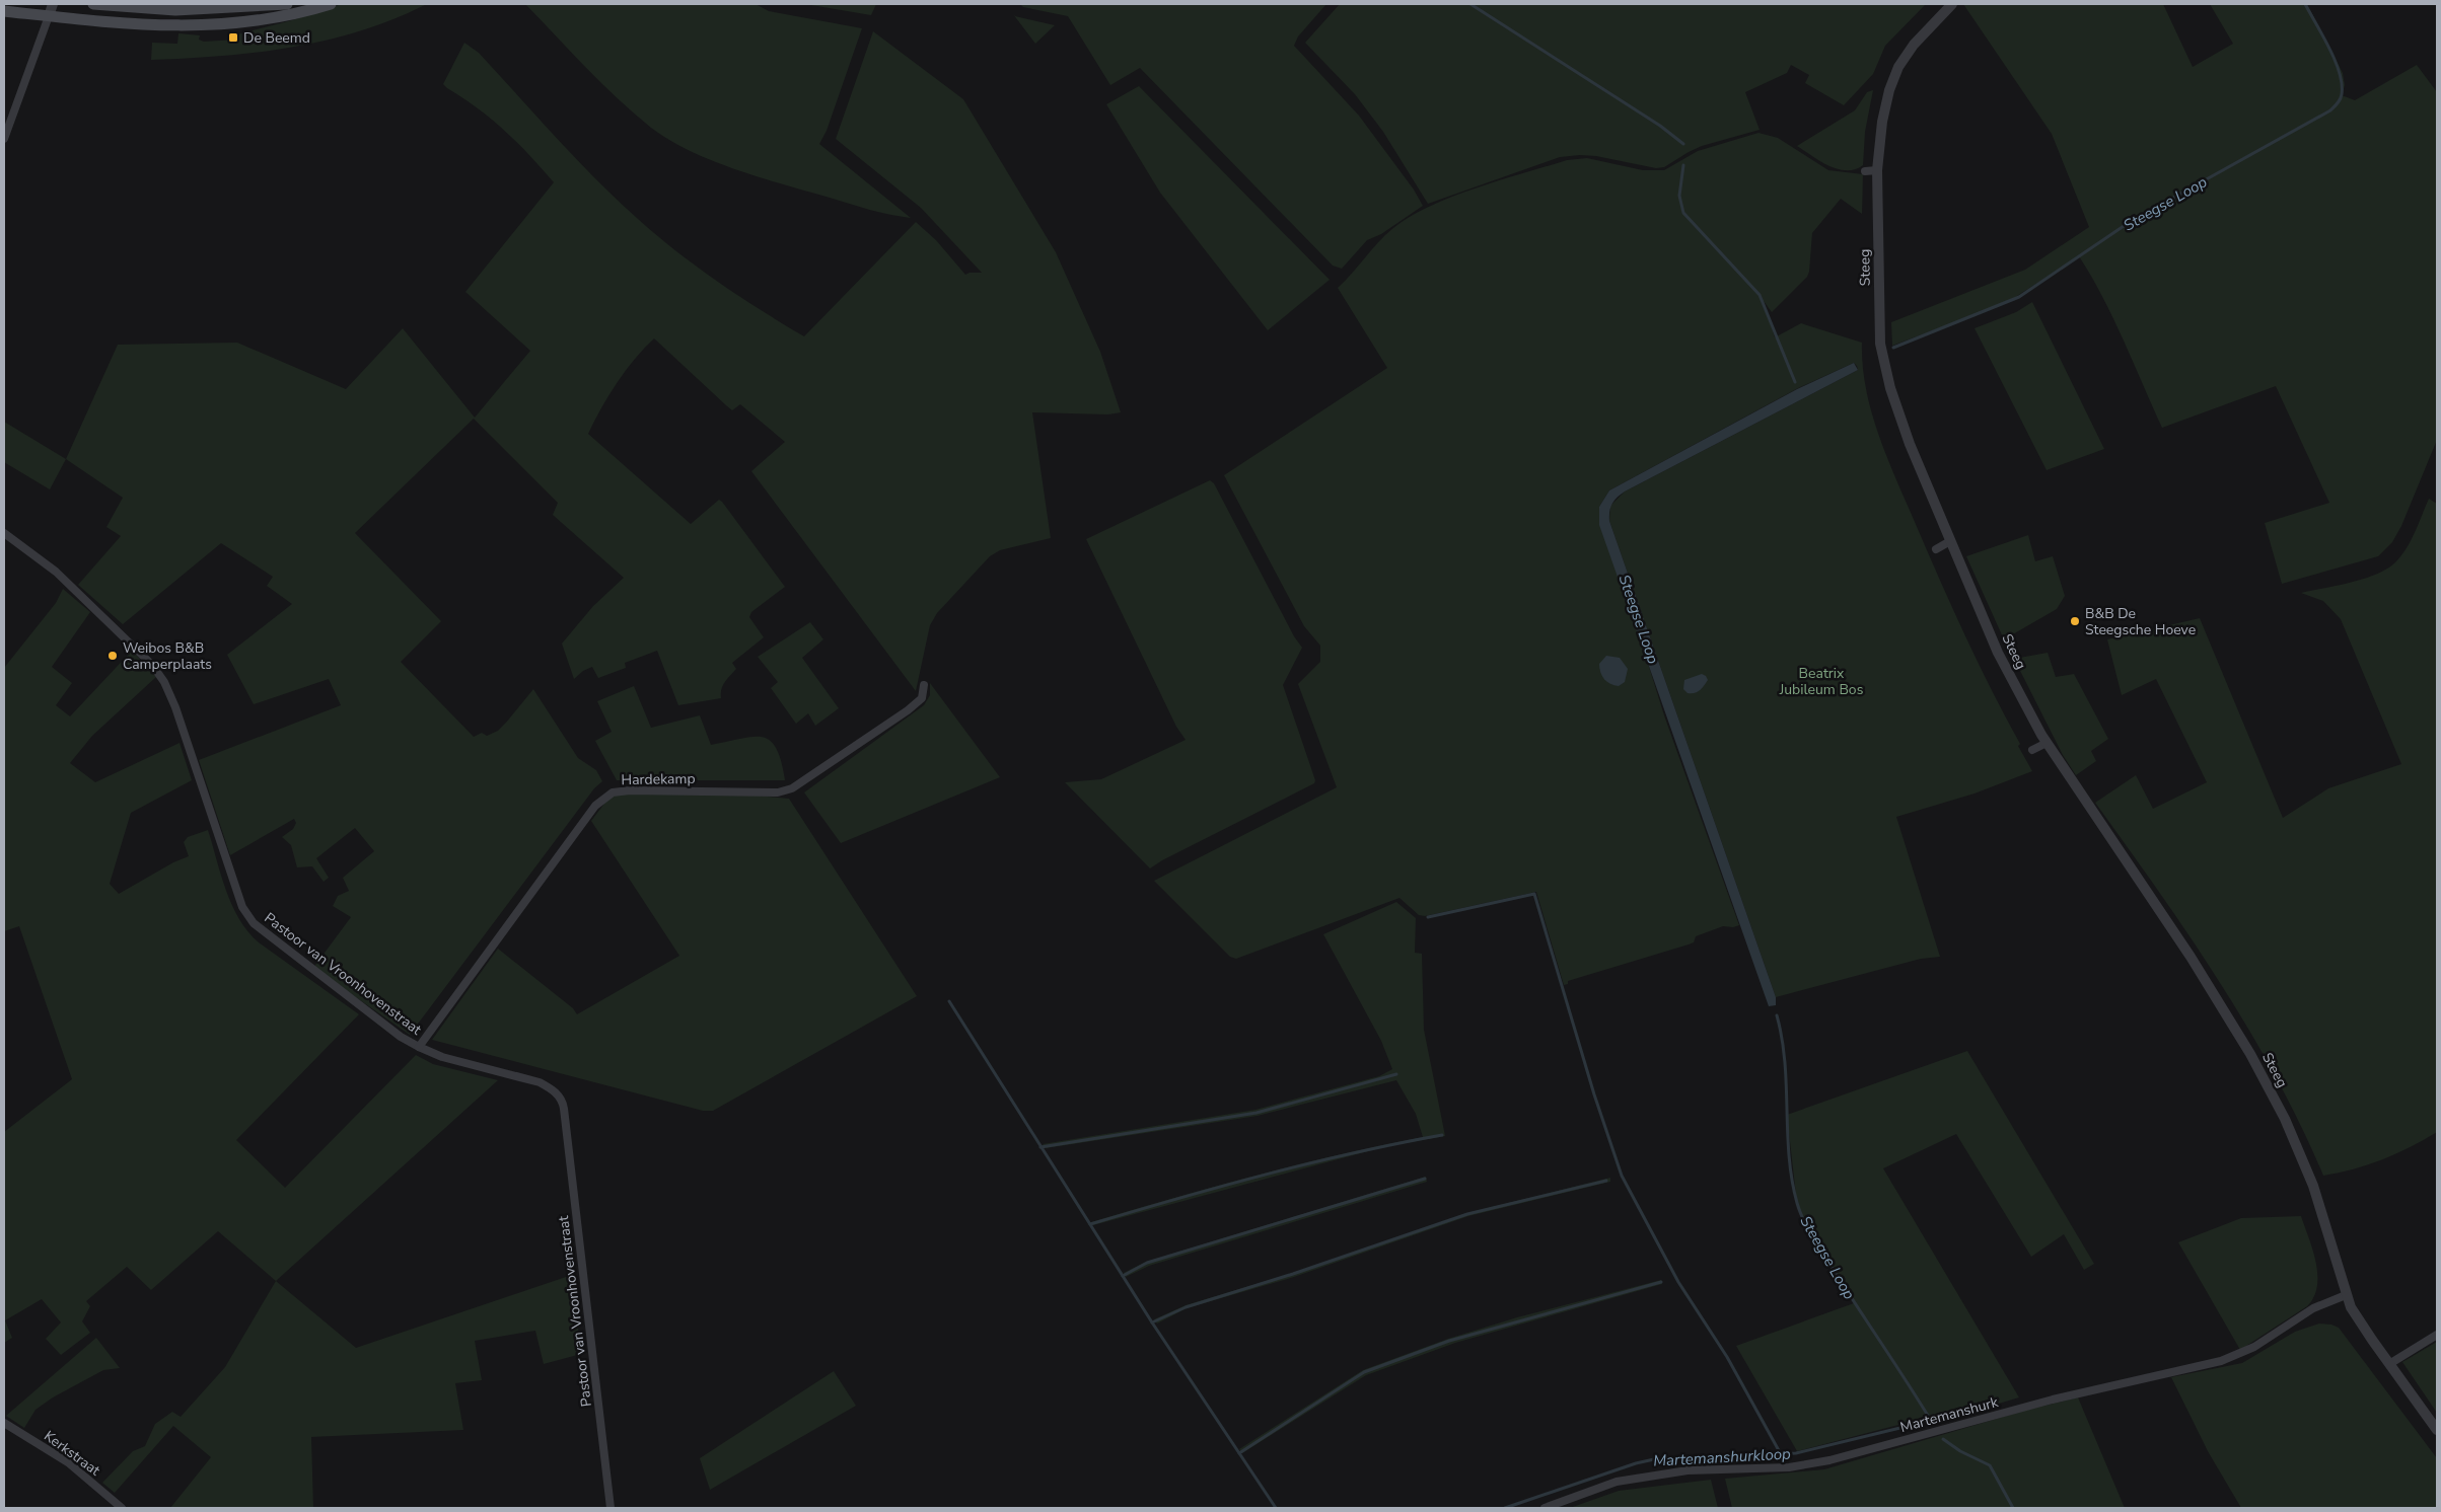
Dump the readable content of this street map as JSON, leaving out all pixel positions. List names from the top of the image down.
{
  "streets": {
    "street": [
      "Steeg",
      "Hardekamp",
      "Pastoor van Vroonhovenstraat",
      "Martemanshurk",
      "Kerkstraat"
    ]
  },
  "crossings": [
    ["Steeg", "Martemanshurk"],
    ["Hardekamp", "Pastoor van Vroonhovenstraat"]
  ],
  "water": ["Steegse Loop", "Martemanshurkloop"],
  "parks": ["Beatrix Jubileum Bos"],
  "places": {
    "transit": ["De Beemd"],
    "other": ["B&B De Steegsche Hoeve", "Weibos B&B Camperplaats"]
  }
}
